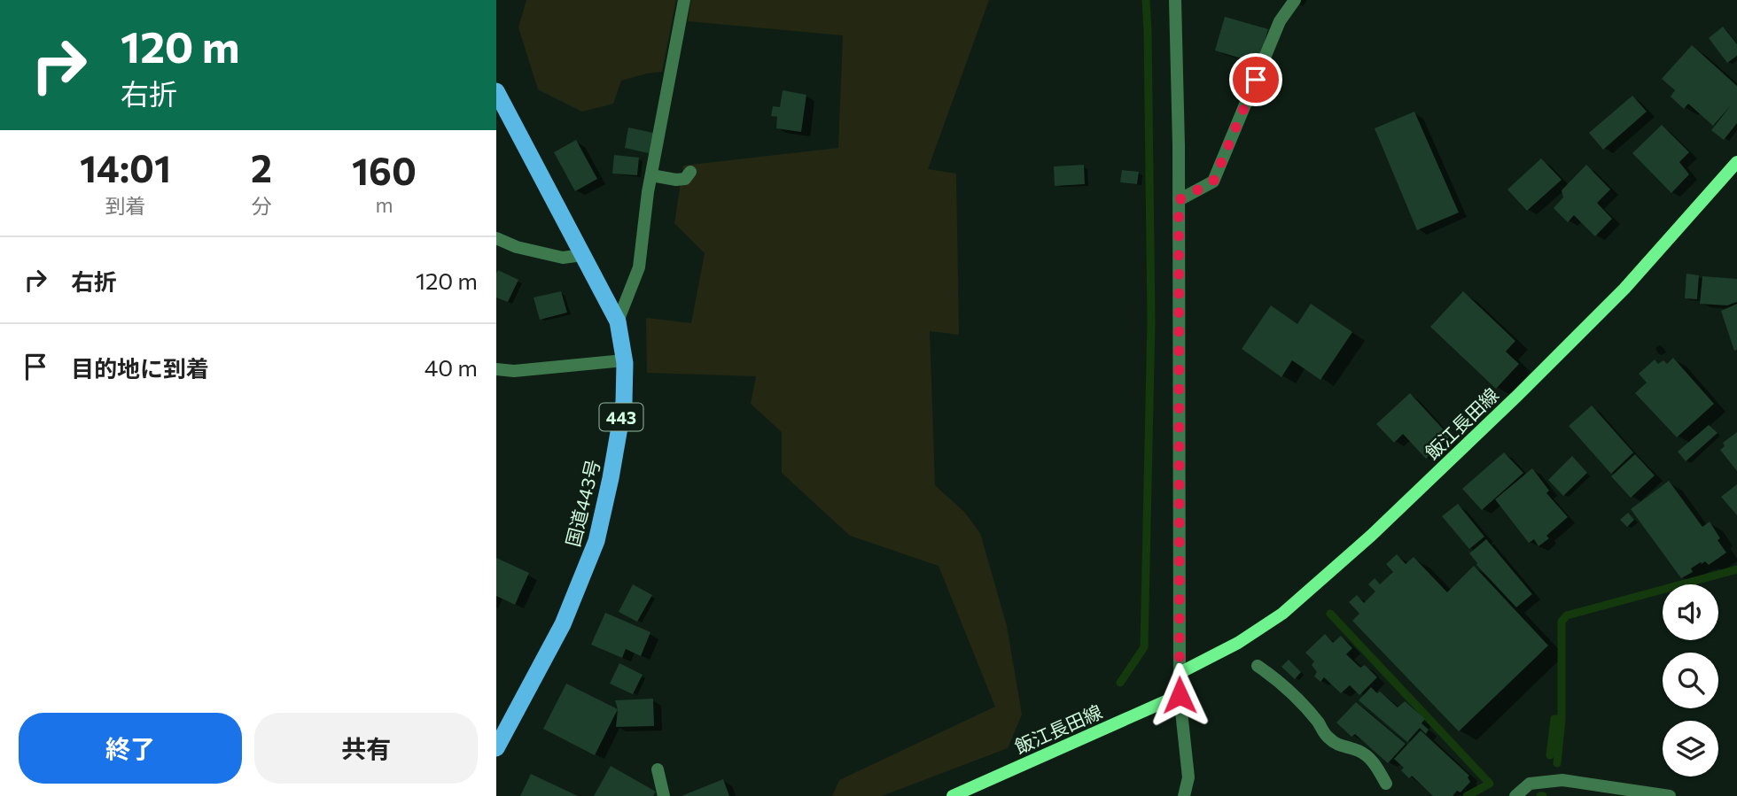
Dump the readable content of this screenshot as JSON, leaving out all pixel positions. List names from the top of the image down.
{
  "streets": {
    "highway": ["443", "国道443号"],
    "main road": ["飯江長田線"]
  },
  "page": {
    "turn": ["120 m", "右折"],
    "eta": [
      "14:01",
      "到着",
      "2",
      "分",
      "160",
      "m"
    ],
    "list": [
      {
        "name": "右折",
        "value": "120 m"
      },
      {
        "name": "目的地に到着",
        "value": "40 m"
      }
    ],
    "buttons": ["終了", "共有"]
  }
}
